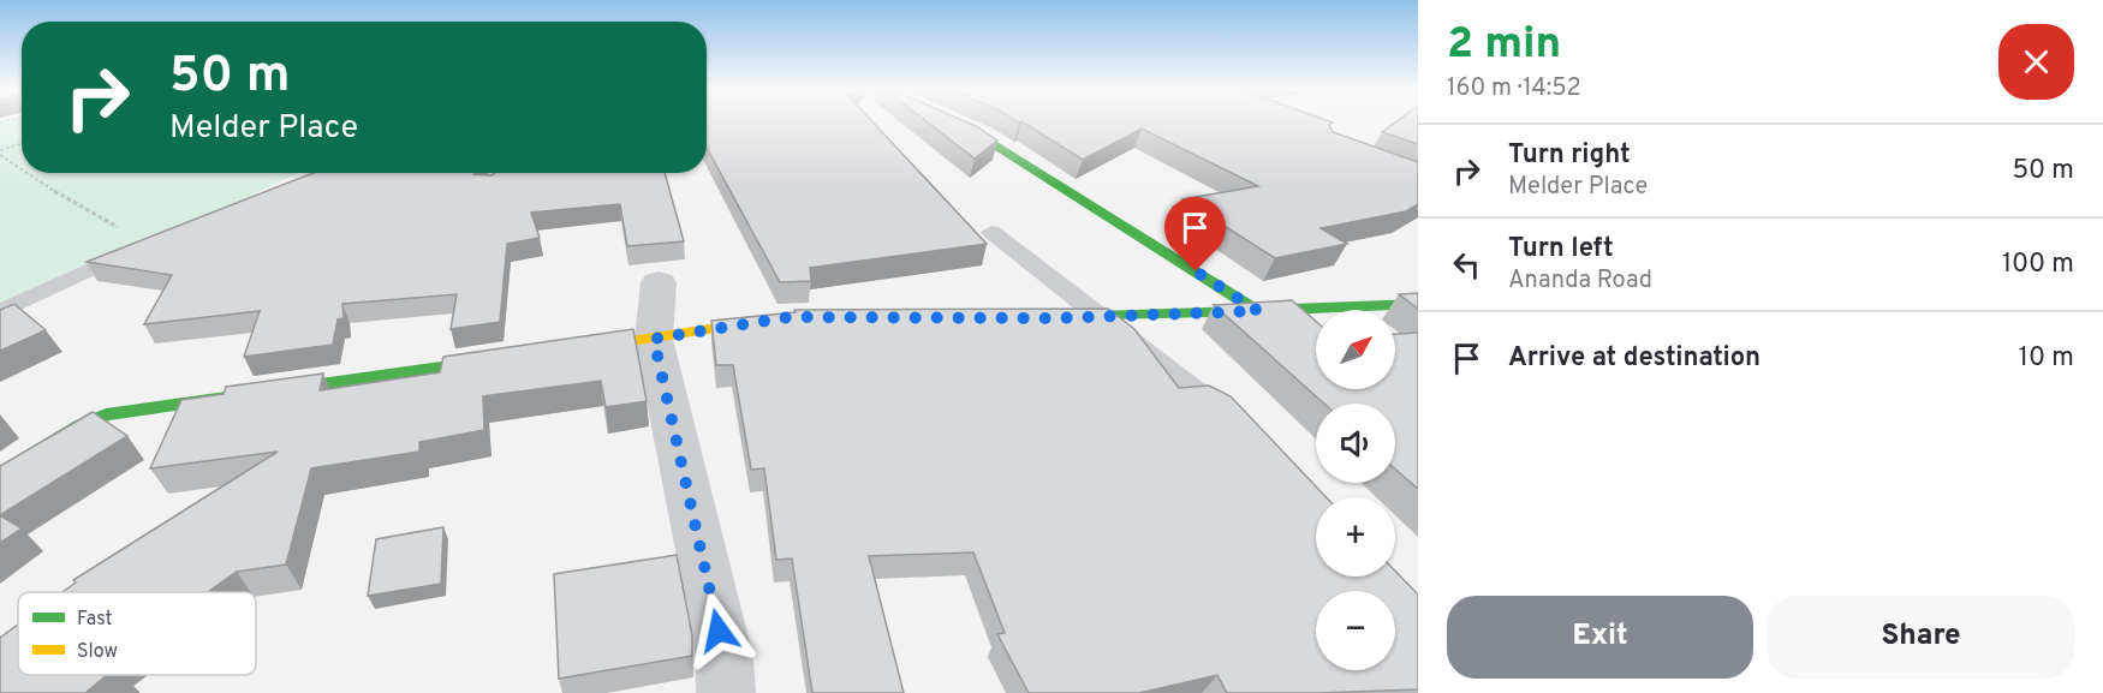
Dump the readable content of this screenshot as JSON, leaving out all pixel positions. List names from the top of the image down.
{
  "legend": ["Fast", "Slow"],
  "north": "top right",
  "page": {
    "heading": ["2 min", "160 m · 14:52"],
    "turn": ["50 m", "Melder Place"],
    "list": [
      {
        "name": "Turn right",
        "note": "Melder Place",
        "value": "50 m"
      },
      {
        "name": "Turn left",
        "note": "Ananda Road",
        "value": "100 m"
      },
      {
        "name": "Arrive at destination",
        "value": "10 m"
      }
    ],
    "map_buttons": ["+", "−"],
    "buttons": ["Exit", "Share"]
  }
}
